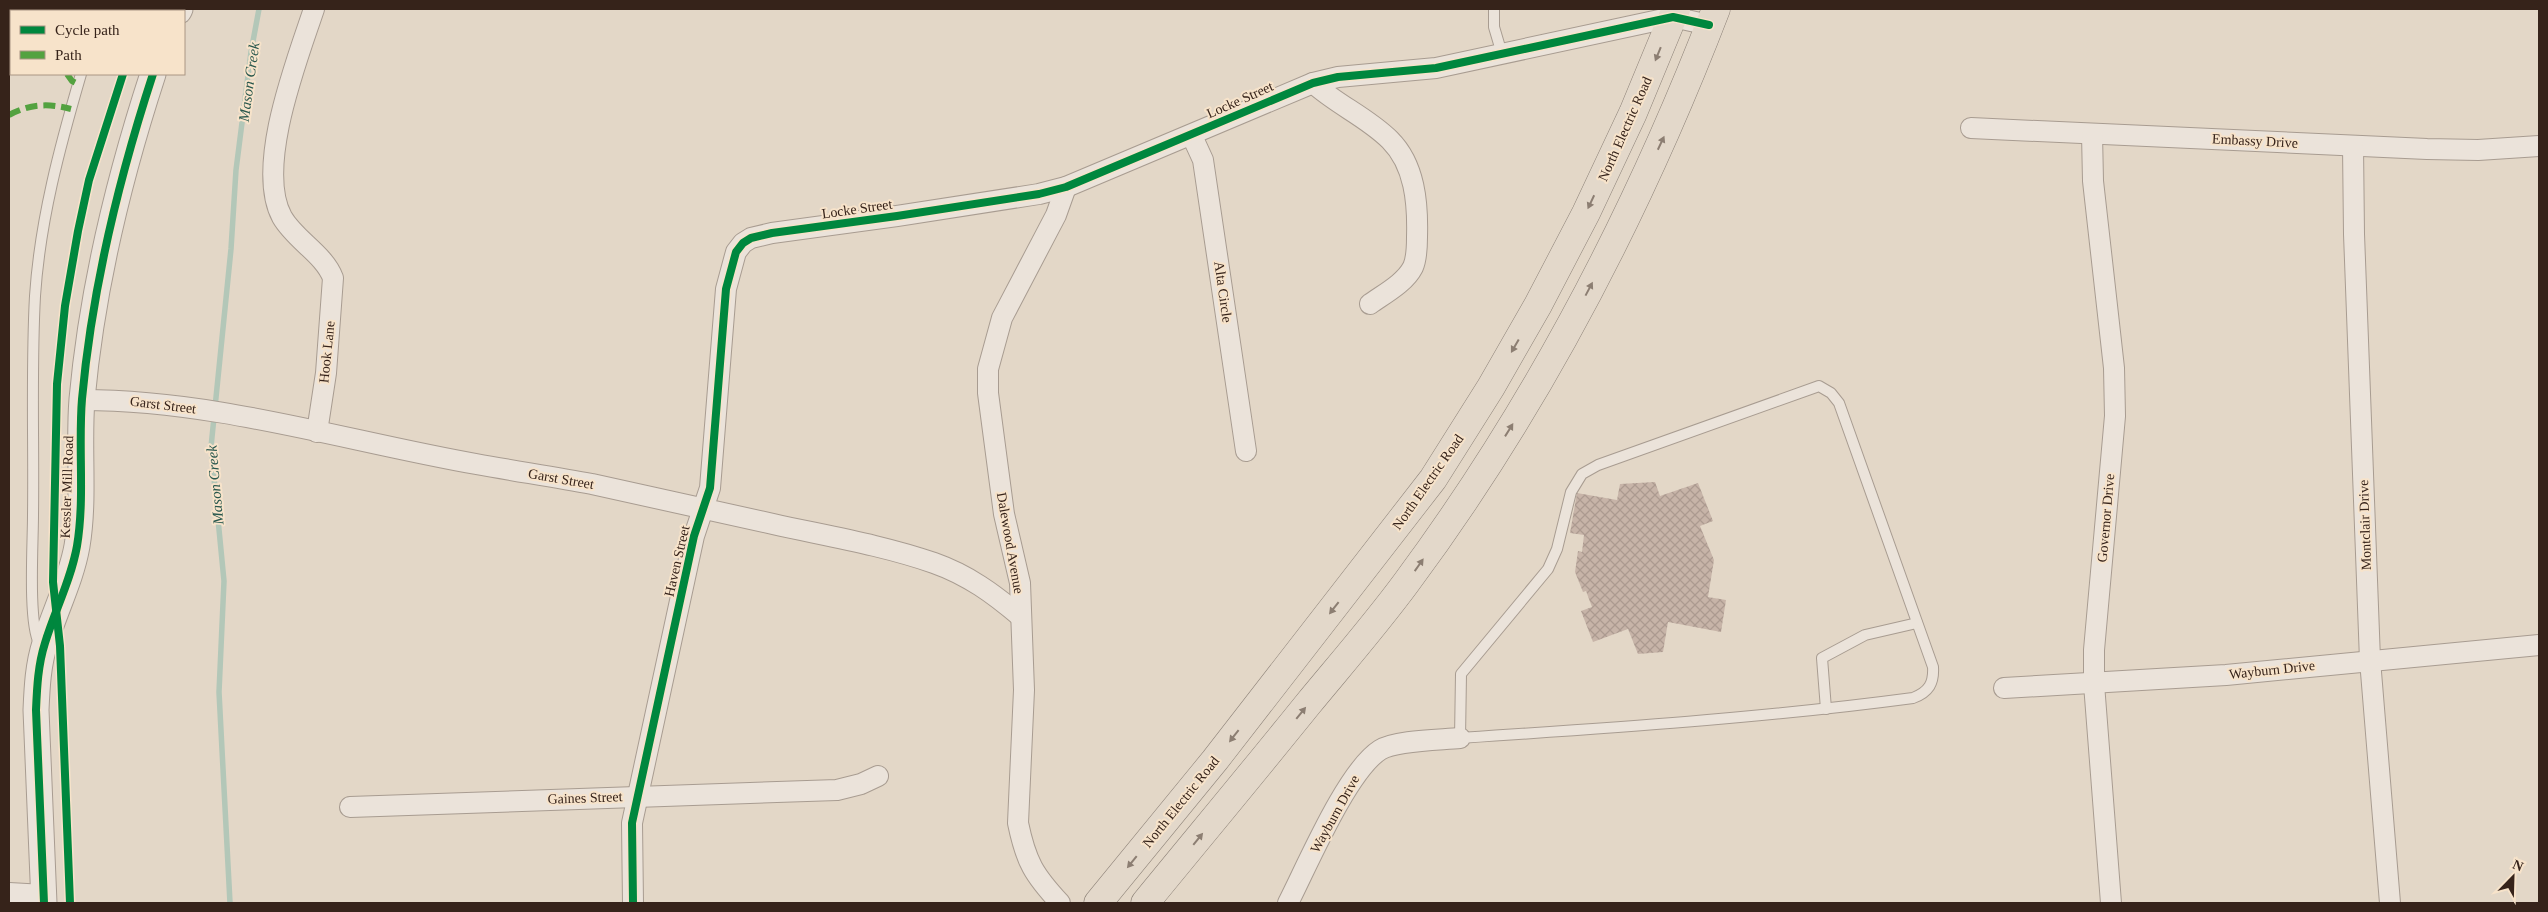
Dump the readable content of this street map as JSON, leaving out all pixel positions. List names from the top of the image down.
{
  "streets": {
    "main road": ["North Electric Road"],
    "street": [
      "Locke Street",
      "Embassy Drive",
      "Alta Circle",
      "Hook Lane",
      "Garst Street",
      "Kessler Mill Road",
      "Governor Drive",
      "Montclair Drive",
      "Dalewood Avenue",
      "Haven Street",
      "Wayburn Drive",
      "Gaines Street"
    ]
  },
  "crossings": [
    ["Locke Street", "North Electric Road"],
    ["Locke Street", "Alta Circle"],
    ["Locke Street", "Dalewood Avenue"],
    ["Locke Street", "Haven Street"],
    ["Embassy Drive", "Governor Drive"],
    ["Embassy Drive", "Montclair Drive"],
    ["Hook Lane", "Garst Street"],
    ["Garst Street", "Kessler Mill Road"],
    ["Garst Street", "Dalewood Avenue"],
    ["Garst Street", "Haven Street"],
    ["Governor Drive", "Wayburn Drive"],
    ["Montclair Drive", "Wayburn Drive"],
    ["Haven Street", "Gaines Street"]
  ],
  "water": ["Mason Creek"],
  "legend": ["Cycle path", "Path"],
  "north": "top right"
}
